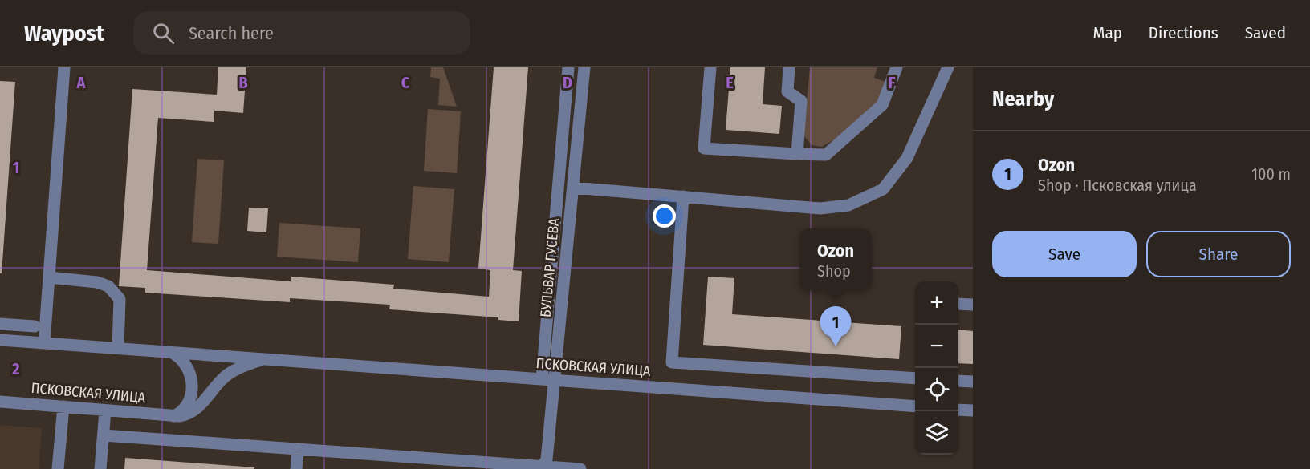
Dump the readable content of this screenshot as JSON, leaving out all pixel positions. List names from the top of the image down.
{
  "streets": {
    "street": ["БУЛЬВАР ГУСЕВА", "ПСКОВСКАЯ УЛИЦА"]
  },
  "crossings": [
    ["БУЛЬВАР ГУСЕВА", "ПСКОВСКАЯ УЛИЦА"]
  ],
  "page": {
    "header": "Waypost",
    "search": "Search here",
    "nav": ["Map", "Directions", "Saved"],
    "heading": "Nearby",
    "list": [
      {
        "mark": "1",
        "name": "Ozon",
        "note": "Shop · Псковская улица",
        "value": "100 m"
      }
    ],
    "buttons": ["Save", "Share"],
    "popup": ["Ozon", "Shop"],
    "map_buttons": ["+", "−"],
    "pins": "1"
  },
  "grid": {
    "columns": [
      "A",
      "B",
      "C",
      "D",
      "E",
      "F"
    ],
    "rows": ["1", "2"]
  }
}
